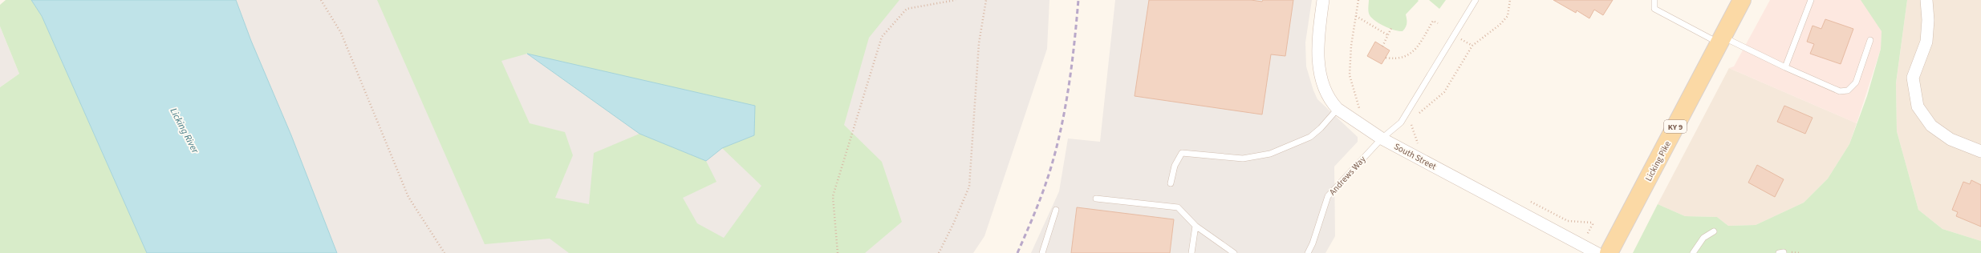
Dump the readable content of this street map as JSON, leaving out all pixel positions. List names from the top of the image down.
{
  "streets": {
    "main road": ["KY 9", "Licking Pike"],
    "street": ["South Street"],
    "lane": ["Andrews Way"]
  },
  "crossings": [
    ["South Street", "Andrews Way"]
  ],
  "water": ["Licking River"]
}
